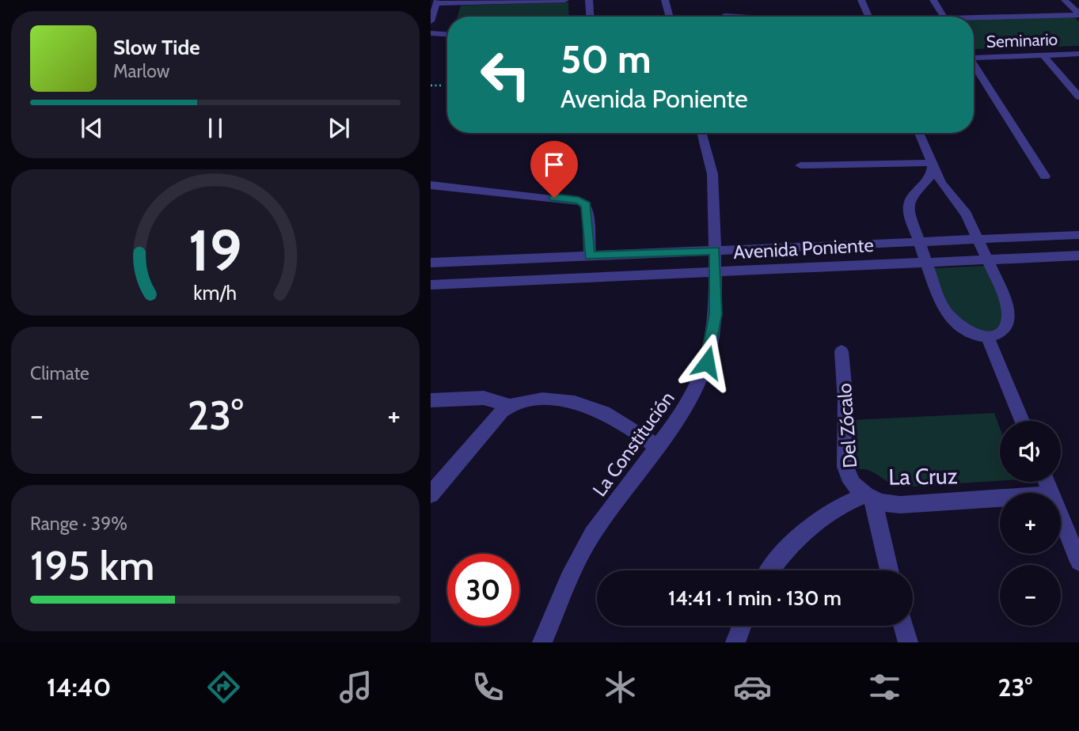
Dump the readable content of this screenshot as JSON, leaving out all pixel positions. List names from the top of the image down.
{
  "streets": {
    "street": [
      "Seminario",
      "Avenida Poniente",
      "Del Zócalo",
      "La Constitución",
      "La Cruz"
    ]
  },
  "crossings": [
    ["Avenida Poniente", "La Constitución"],
    ["Del Zócalo", "La Cruz"]
  ],
  "page": {
    "turn": ["50 m", "Avenida Poniente"],
    "song": ["Slow Tide", "Marlow"],
    "tile": [
      "Climate",
      ["Range · 39%", "195 km"]
    ],
    "heat": ["−", "23°", "+"],
    "map_buttons": ["+", "−"],
    "limit": "30",
    "trip": "14:41 · 1 min · 130 m",
    "tabs": ["14:40", "23°"],
    "gauge": ["19", "km/h"]
  }
}
